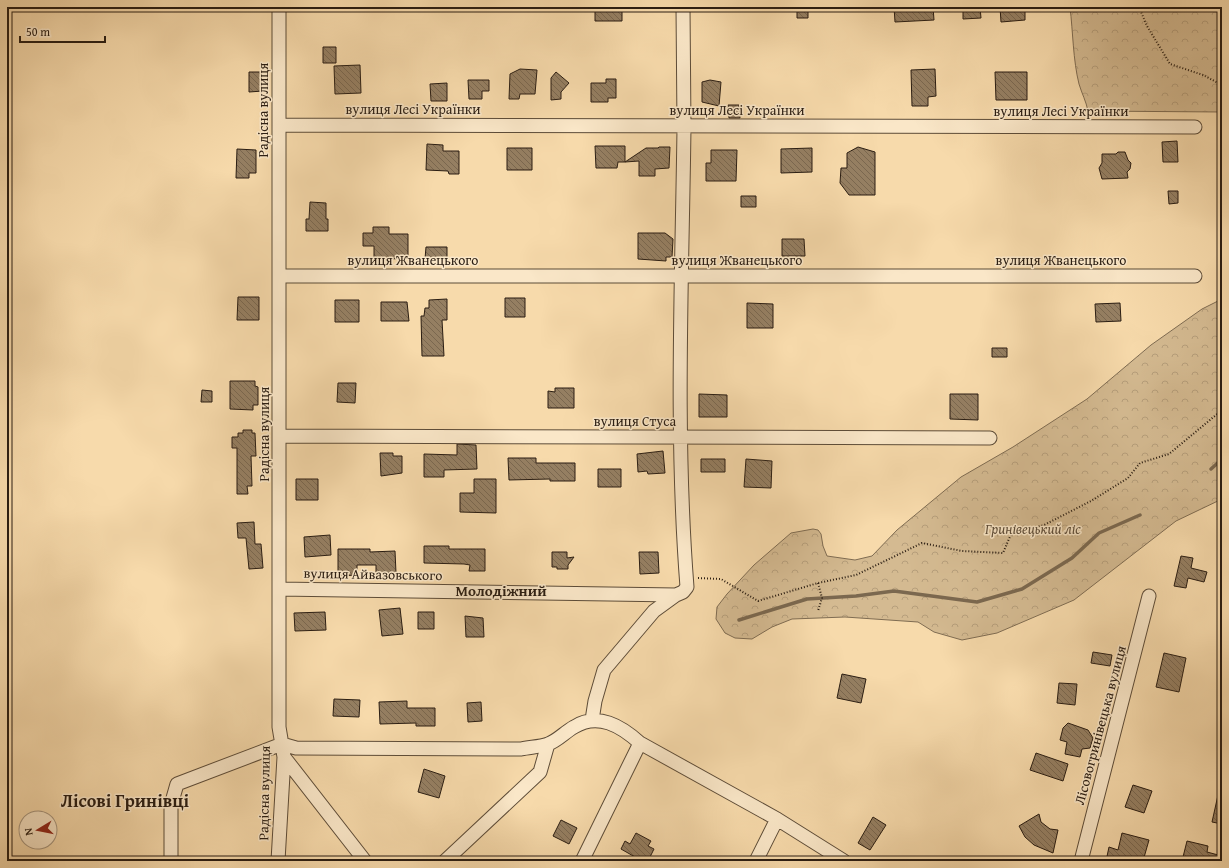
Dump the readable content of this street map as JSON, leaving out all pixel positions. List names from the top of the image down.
{
  "streets": {
    "street": [
      "вулиця Лесі Українки",
      "Радісна вулиця",
      "вулиця Жванецького",
      "вулиця Стуса",
      "вулиця Айвазовського",
      "Лісовогринівецька вулиця"
    ]
  },
  "crossings": [
    ["вулиця Лесі Українки", "Радісна вулиця"],
    ["Радісна вулиця", "вулиця Жванецького"],
    ["Радісна вулиця", "вулиця Стуса"],
    ["Радісна вулиця", "вулиця Айвазовського"]
  ],
  "districts": ["Молодіжний", "Лісові Гринівці"],
  "parks": ["Гринівецький ліс"],
  "scale_bar": "50 m",
  "north": "left"
}
